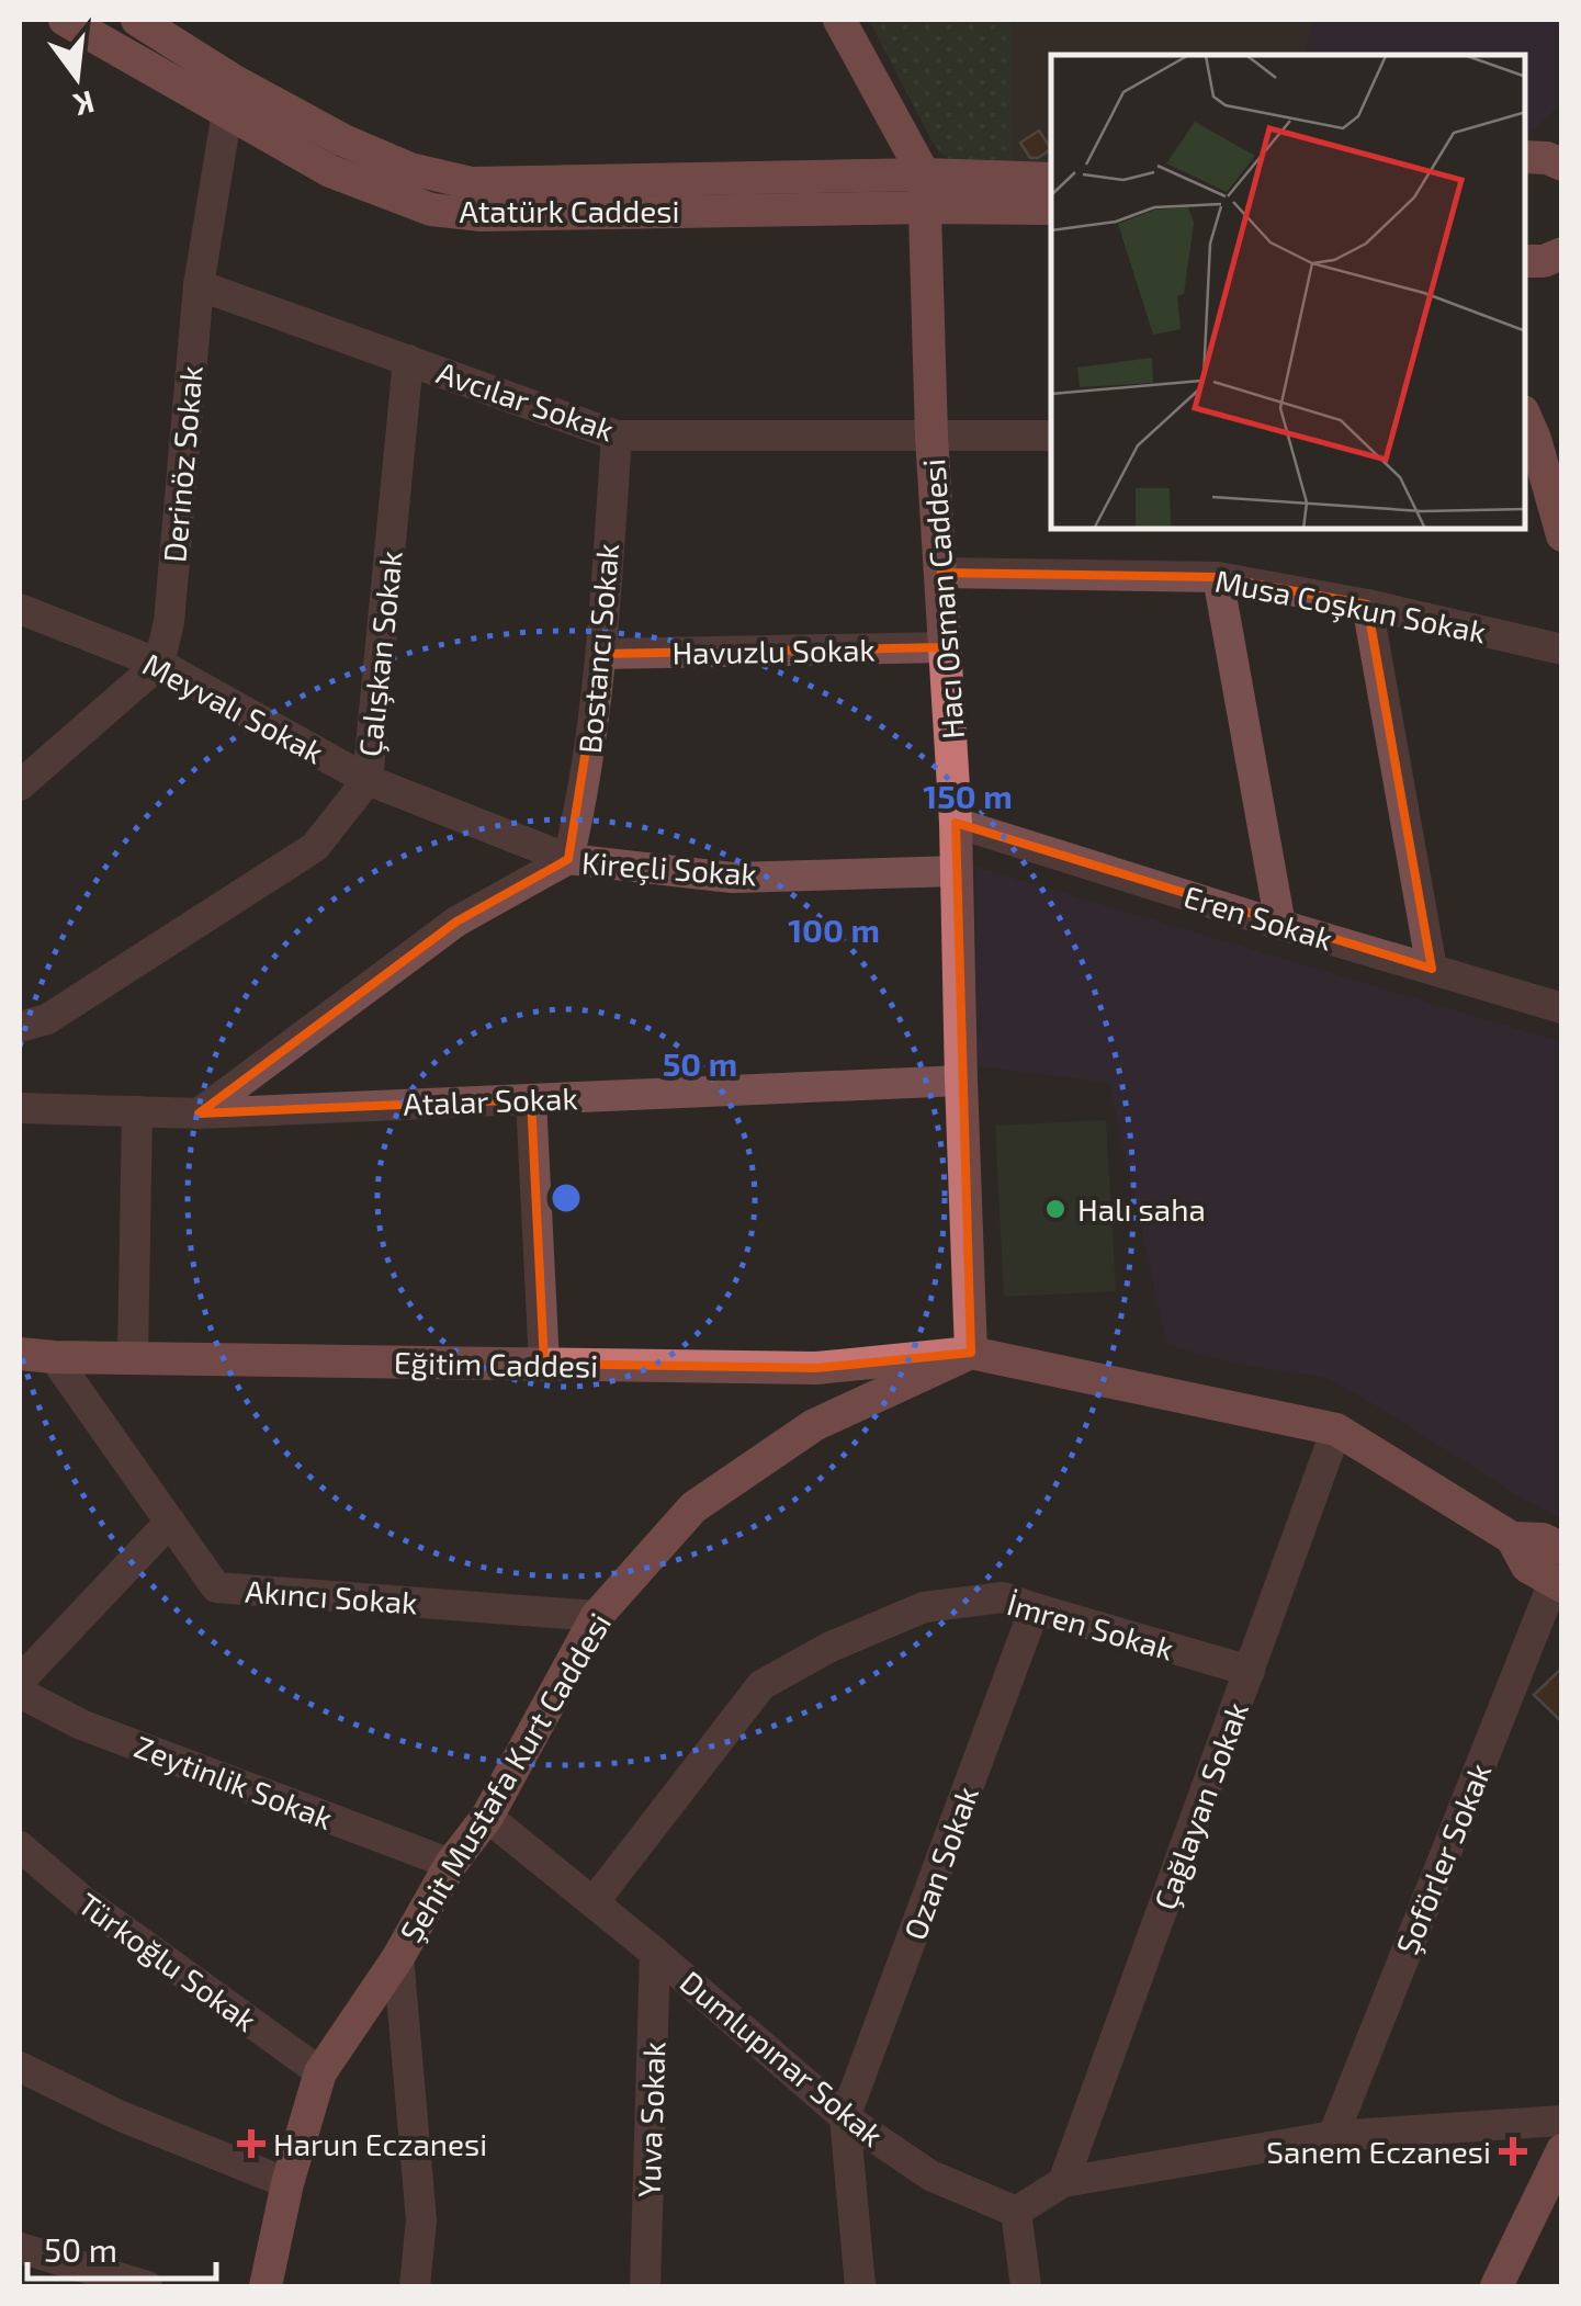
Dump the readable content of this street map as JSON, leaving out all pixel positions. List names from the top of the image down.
{
  "streets": {
    "main road": [
      "Atatürk Caddesi",
      "Hacı Osman Caddesi",
      "Eğitim Caddesi",
      "Şehit Mustafa Kurt Caddesi"
    ],
    "street": [
      "Avcılar Sokak",
      "Derinöz Sokak",
      "Musa Coşkun Sokak",
      "Bostancı Sokak",
      "Havuzlu Sokak",
      "Çalışkan Sokak",
      "Meyvalı Sokak",
      "Kireçli Sokak",
      "Eren Sokak",
      "Atalar Sokak",
      "Akıncı Sokak",
      "İmren Sokak",
      "Zeytinlik Sokak",
      "Çağlayan Sokak",
      "Şoförler Sokak",
      "Ozan Sokak",
      "Türkoğlu Sokak",
      "Dumlupınar Sokak",
      "Yuva Sokak"
    ]
  },
  "crossings": [
    ["Atatürk Caddesi", "Derinöz Sokak"],
    ["Atatürk Caddesi", "Hacı Osman Caddesi"],
    ["Avcılar Sokak", "Derinöz Sokak"],
    ["Avcılar Sokak", "Hacı Osman Caddesi"],
    ["Avcılar Sokak", "Bostancı Sokak"],
    ["Avcılar Sokak", "Çalışkan Sokak"],
    ["Derinöz Sokak", "Meyvalı Sokak"],
    ["Hacı Osman Caddesi", "Musa Coşkun Sokak"],
    ["Hacı Osman Caddesi", "Havuzlu Sokak"],
    ["Hacı Osman Caddesi", "Kireçli Sokak"],
    ["Hacı Osman Caddesi", "Eren Sokak"],
    ["Hacı Osman Caddesi", "Atalar Sokak"],
    ["Hacı Osman Caddesi", "Eğitim Caddesi"],
    ["Hacı Osman Caddesi", "Şehit Mustafa Kurt Caddesi"],
    ["Bostancı Sokak", "Havuzlu Sokak"],
    ["Bostancı Sokak", "Meyvalı Sokak"],
    ["Bostancı Sokak", "Kireçli Sokak"],
    ["Çalışkan Sokak", "Meyvalı Sokak"],
    ["Meyvalı Sokak", "Kireçli Sokak"],
    ["Kireçli Sokak", "Atalar Sokak"],
    ["Eğitim Caddesi", "Akıncı Sokak"],
    ["Eğitim Caddesi", "Şehit Mustafa Kurt Caddesi"],
    ["Akıncı Sokak", "Şehit Mustafa Kurt Caddesi"],
    ["İmren Sokak", "Çağlayan Sokak"],
    ["İmren Sokak", "Ozan Sokak"],
    ["İmren Sokak", "Dumlupınar Sokak"],
    ["Şehit Mustafa Kurt Caddesi", "Zeytinlik Sokak"],
    ["Şehit Mustafa Kurt Caddesi", "Türkoğlu Sokak"],
    ["Şehit Mustafa Kurt Caddesi", "Dumlupınar Sokak"],
    ["Ozan Sokak", "Dumlupınar Sokak"],
    ["Dumlupınar Sokak", "Yuva Sokak"]
  ],
  "places": {
    "other": ["Halı saha"],
    "health": ["Harun Eczanesi", "Sanem Eczanesi"]
  },
  "scale_bar": "50 m",
  "north": "bottom",
  "rings": ["150 m", "100 m", "50 m"]
}
